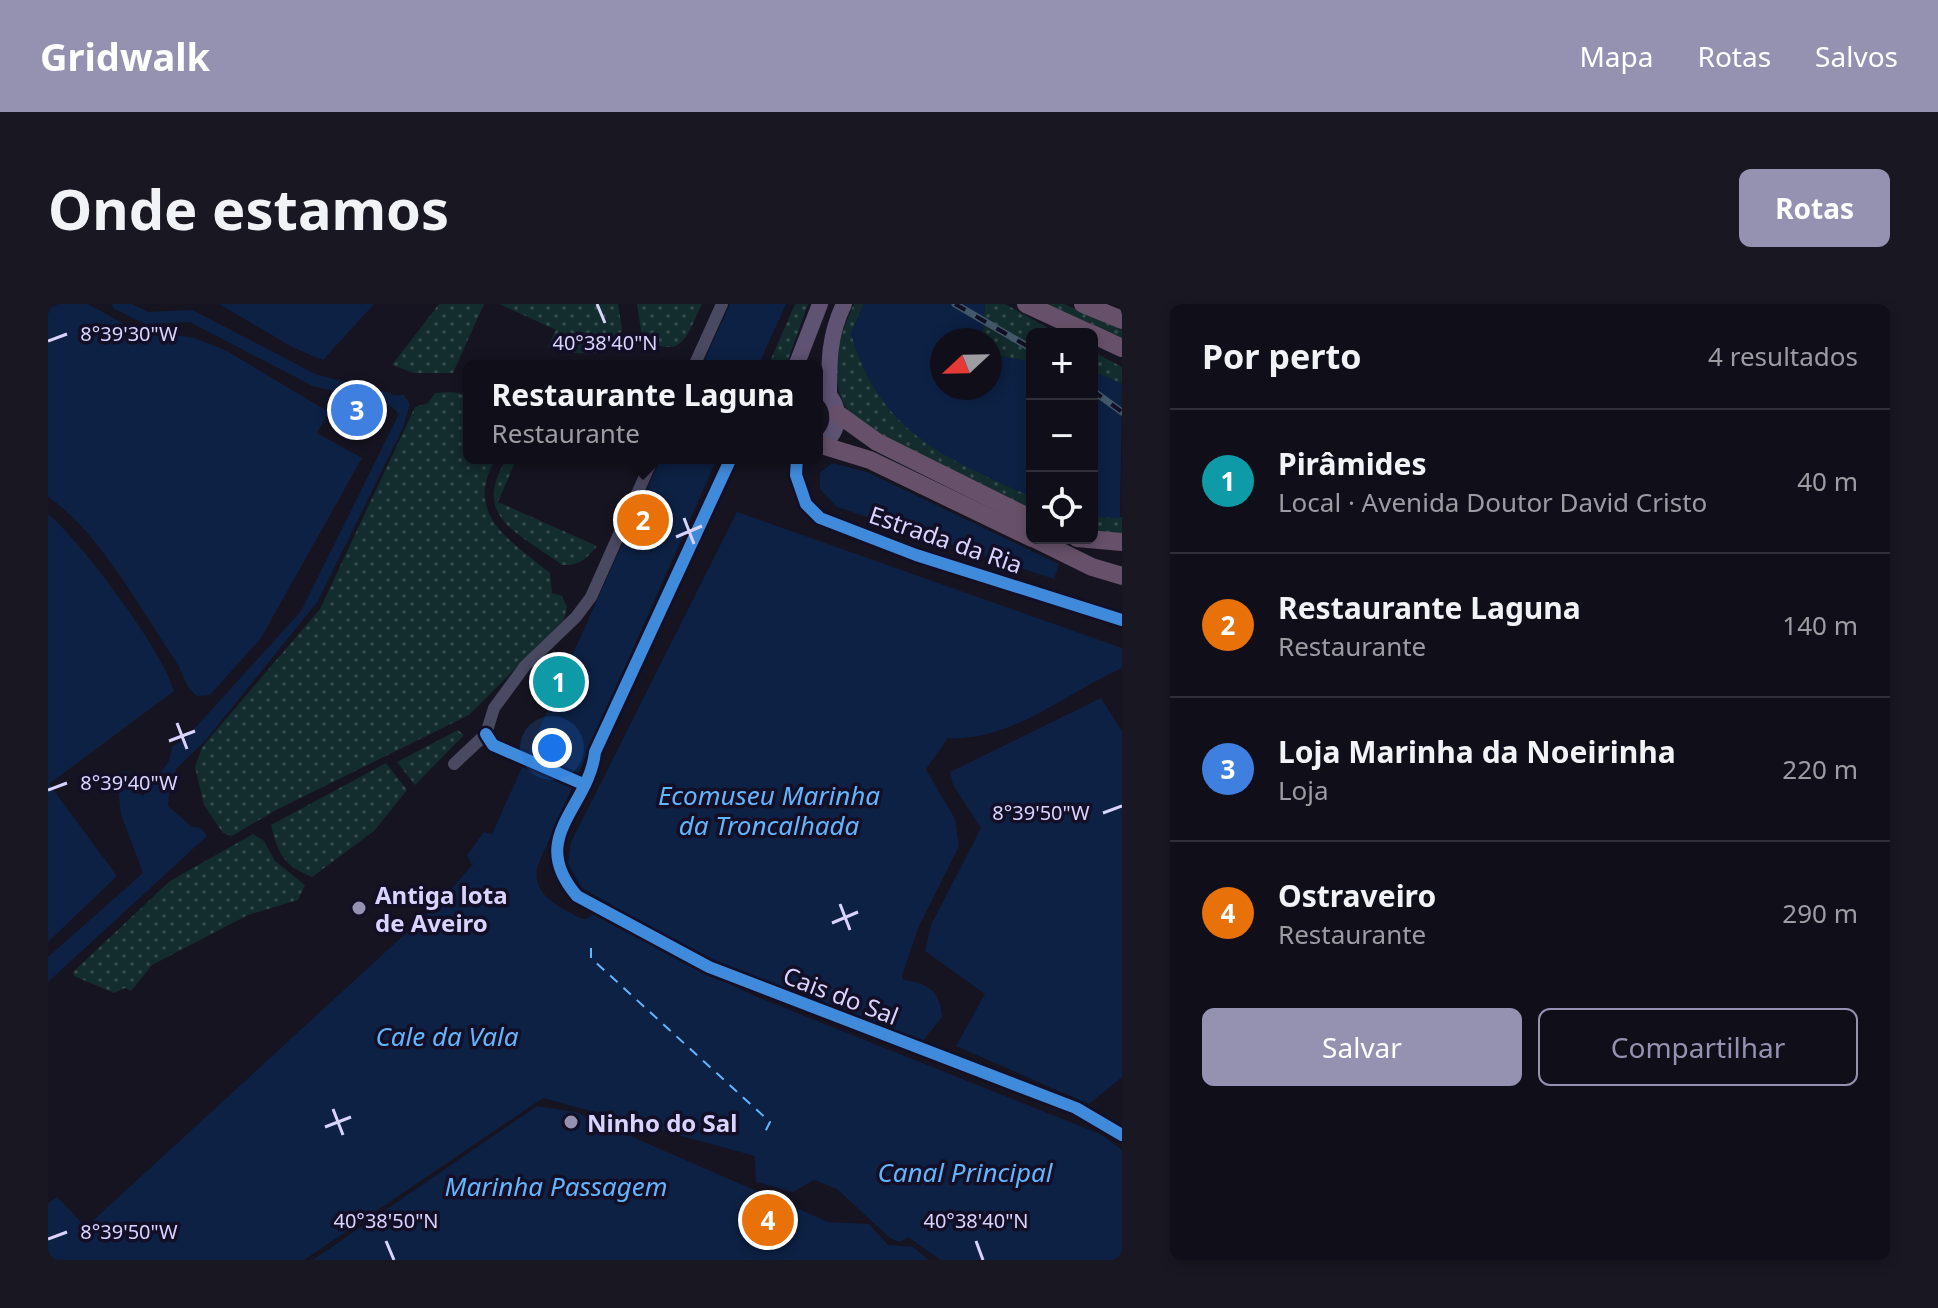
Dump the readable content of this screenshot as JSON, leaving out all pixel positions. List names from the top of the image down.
{
  "streets": {
    "street": ["Estrada da Ria", "Cais do Sal"]
  },
  "water": [
    "Ecomuseu Marinha da Troncalhada",
    "Cale da Vala",
    "Canal Principal",
    "Marinha Passagem"
  ],
  "places": ["Antiga lota de Aveiro", "Ninho do Sal"],
  "north": "left",
  "page": {
    "header": "Gridwalk",
    "nav": ["Mapa", "Rotas", "Salvos"],
    "buttons": [
      "Rotas",
      ["Salvar", "Compartilhar"]
    ],
    "title": "Onde estamos",
    "heading": ["Por perto", "4 resultados"],
    "map_buttons": ["+", "−"],
    "popup": ["Restaurante Laguna", "Restaurante"],
    "pins": [
      "3",
      "2",
      "1",
      "4"
    ],
    "list": [
      {
        "mark": "1",
        "name": "Pirâmides",
        "note": "Local · Avenida Doutor David Cristo",
        "value": "40 m"
      },
      {
        "mark": "2",
        "name": "Restaurante Laguna",
        "note": "Restaurante",
        "value": "140 m"
      },
      {
        "mark": "3",
        "name": "Loja Marinha da Noeirinha",
        "note": "Loja",
        "value": "220 m"
      },
      {
        "mark": "4",
        "name": "Ostraveiro",
        "note": "Restaurante",
        "value": "290 m"
      }
    ]
  },
  "coordinates": [
    "8°39'30\"W",
    "40°38'40\"N",
    "8°39'40\"W",
    "8°39'50\"W",
    "40°38'50\"N"
  ]
}
